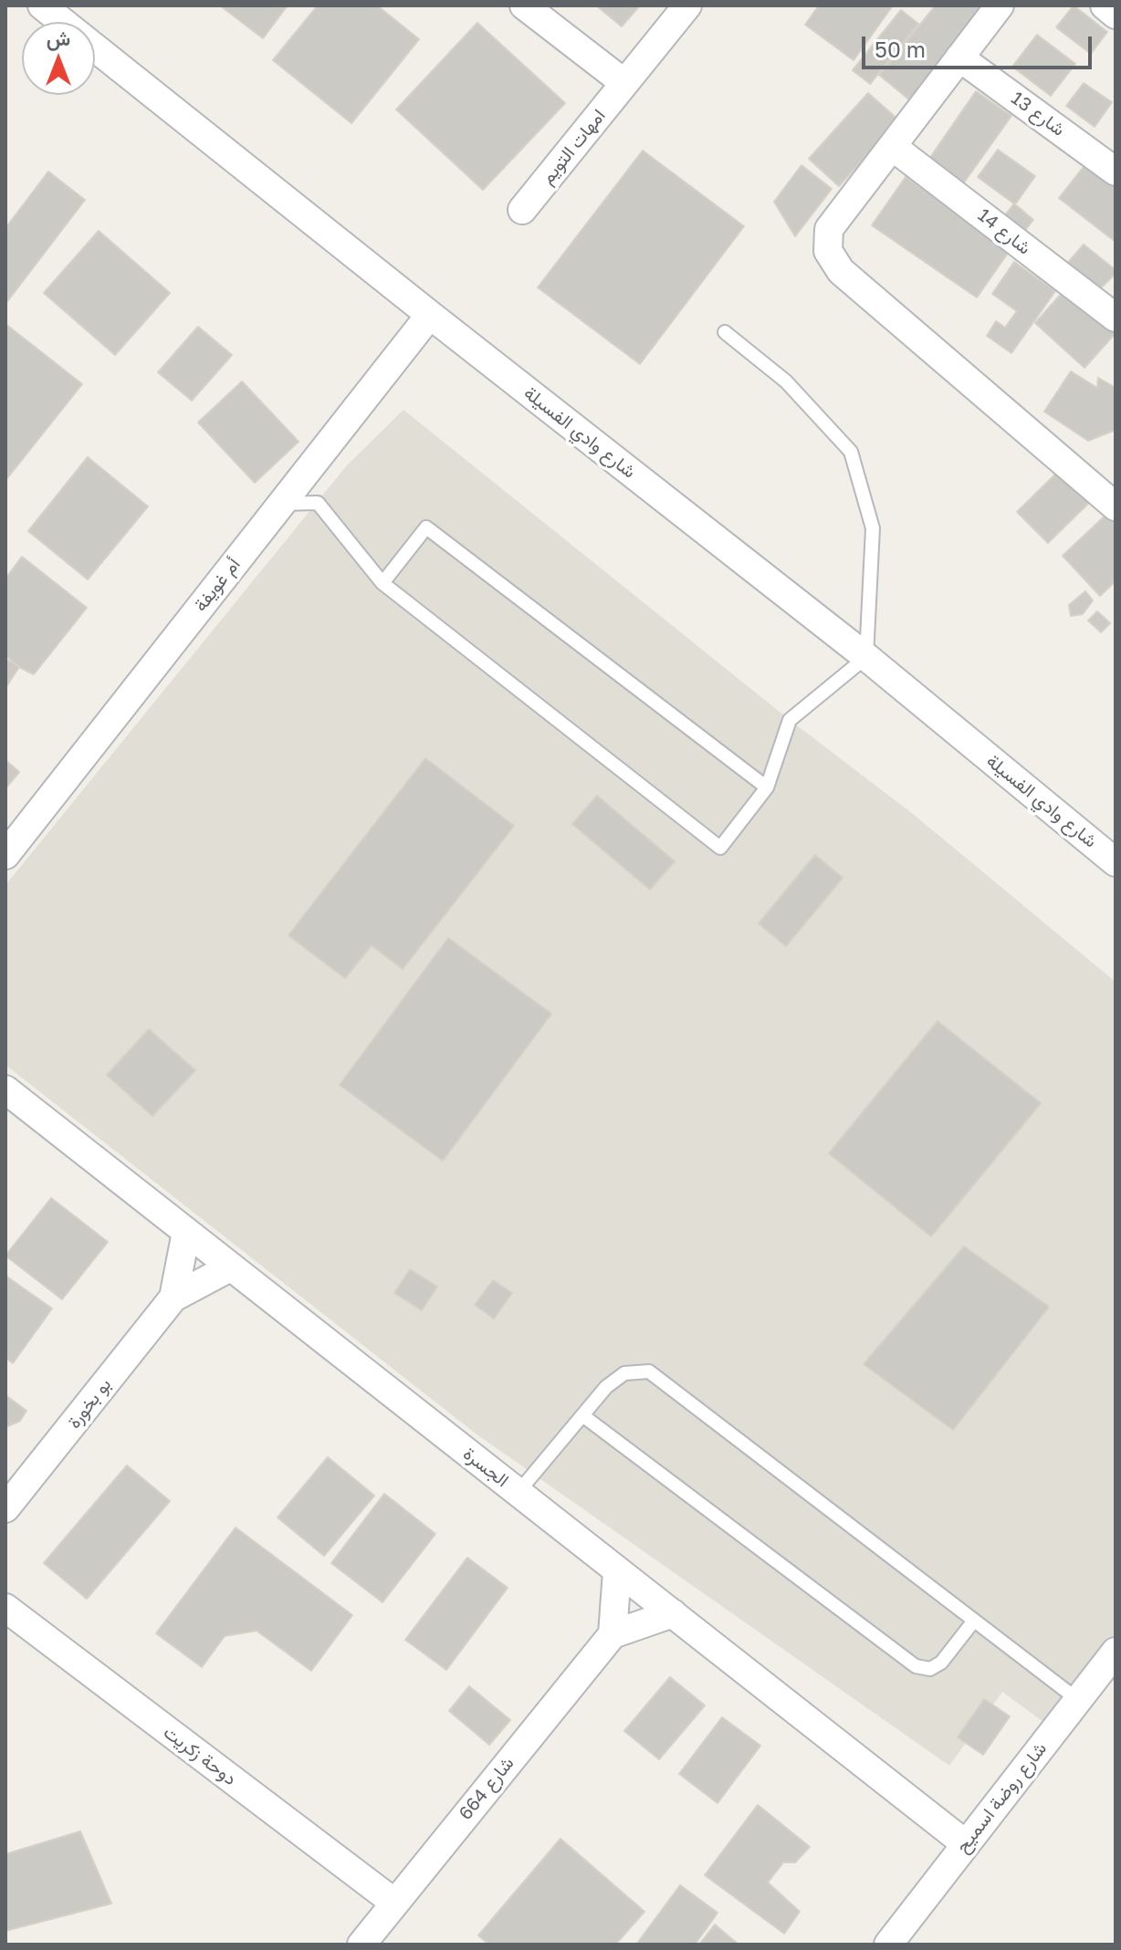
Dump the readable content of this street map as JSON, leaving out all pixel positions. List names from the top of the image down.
{
  "streets": {
    "street": [
      "شارع 13",
      "امهات التويم",
      "شارع 14",
      "شارع وادي الفسيلة",
      "أم غويفة",
      "بو بخورة",
      "الجسرة",
      "دوحة زكريت",
      "شارع 664",
      "شارع روضة اسميح"
    ]
  },
  "crossings": [
    ["شارع وادي الفسيلة", "أم غويفة"],
    ["بو بخورة", "الجسرة"],
    ["الجسرة", "شارع روضة اسميح"],
    ["دوحة زكريت", "شارع 664"]
  ],
  "scale_bar": "50 m",
  "north": "top"
}
